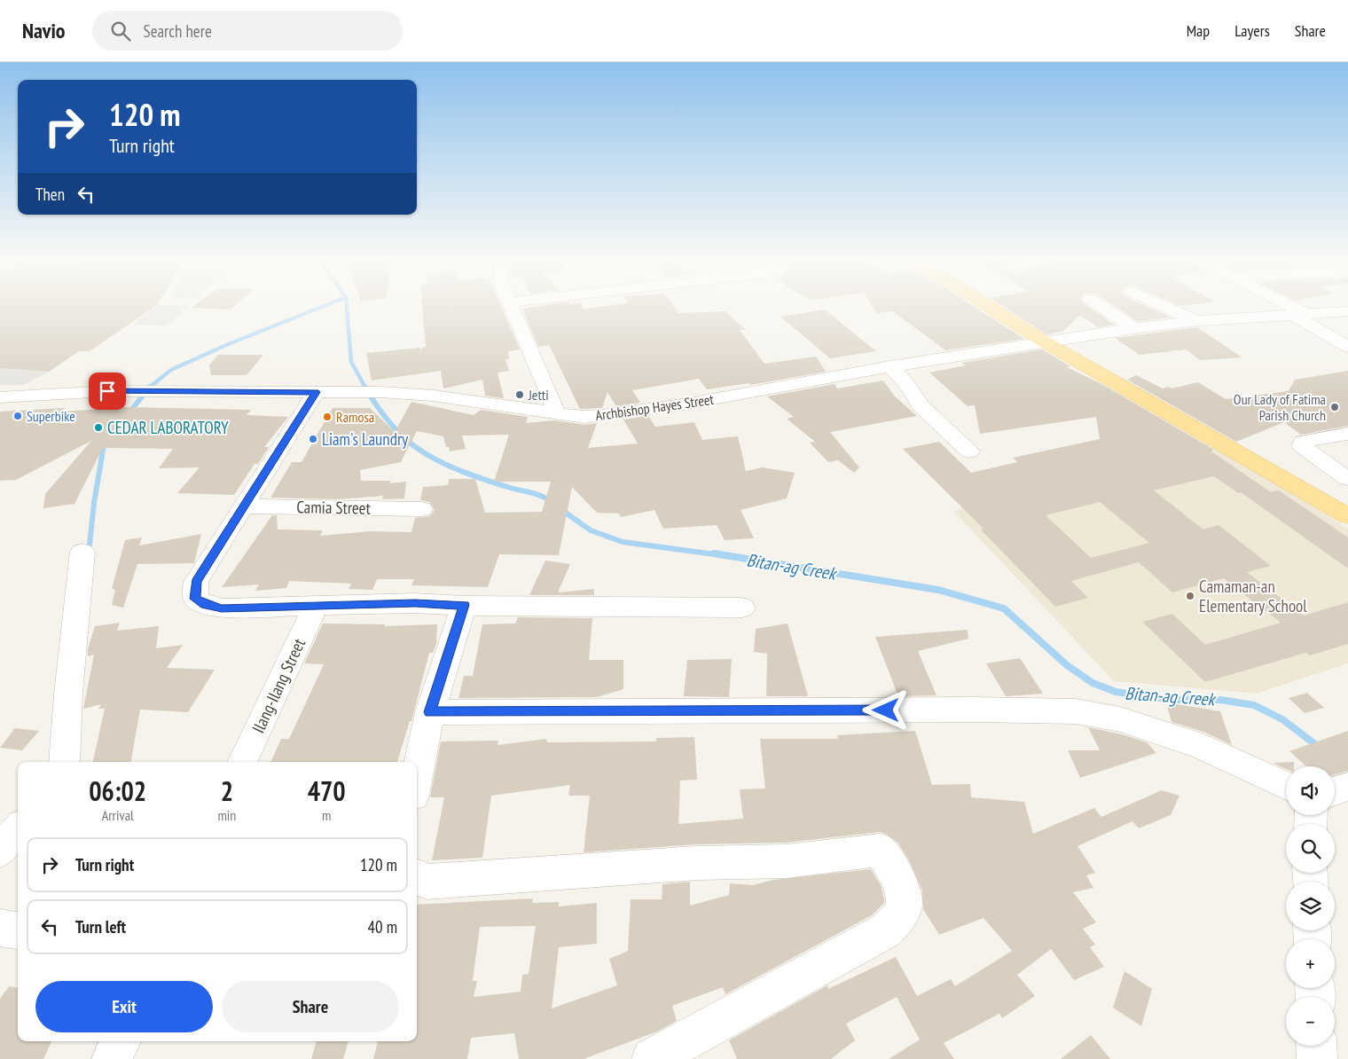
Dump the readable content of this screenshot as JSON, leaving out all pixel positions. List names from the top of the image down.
{
  "streets": {
    "street": ["Archbishop Hayes Street", "Camia Street", "Ilang-Ilang Street"]
  },
  "water": ["Bitan-ag Creek"],
  "places": [
    "Jetti",
    "Our Lady of Fatima Parish Church",
    "Superbike",
    "Ramosa",
    "CEDAR LABORATORY",
    "Liam's Laundry",
    "Camaman-an Elementary School"
  ],
  "page": {
    "header": "Navio",
    "search": "Search here",
    "nav": ["Map", "Layers", "Share"],
    "turn": ["120 m", "Turn right"],
    "then": "Then",
    "eta": [
      "06:02",
      "Arrival",
      "2",
      "min",
      "470",
      "m"
    ],
    "map_buttons": ["+", "−"],
    "list": [
      {
        "name": "Turn right",
        "value": "120 m"
      },
      {
        "name": "Turn left",
        "value": "40 m"
      }
    ],
    "buttons": ["Exit", "Share"]
  }
}
